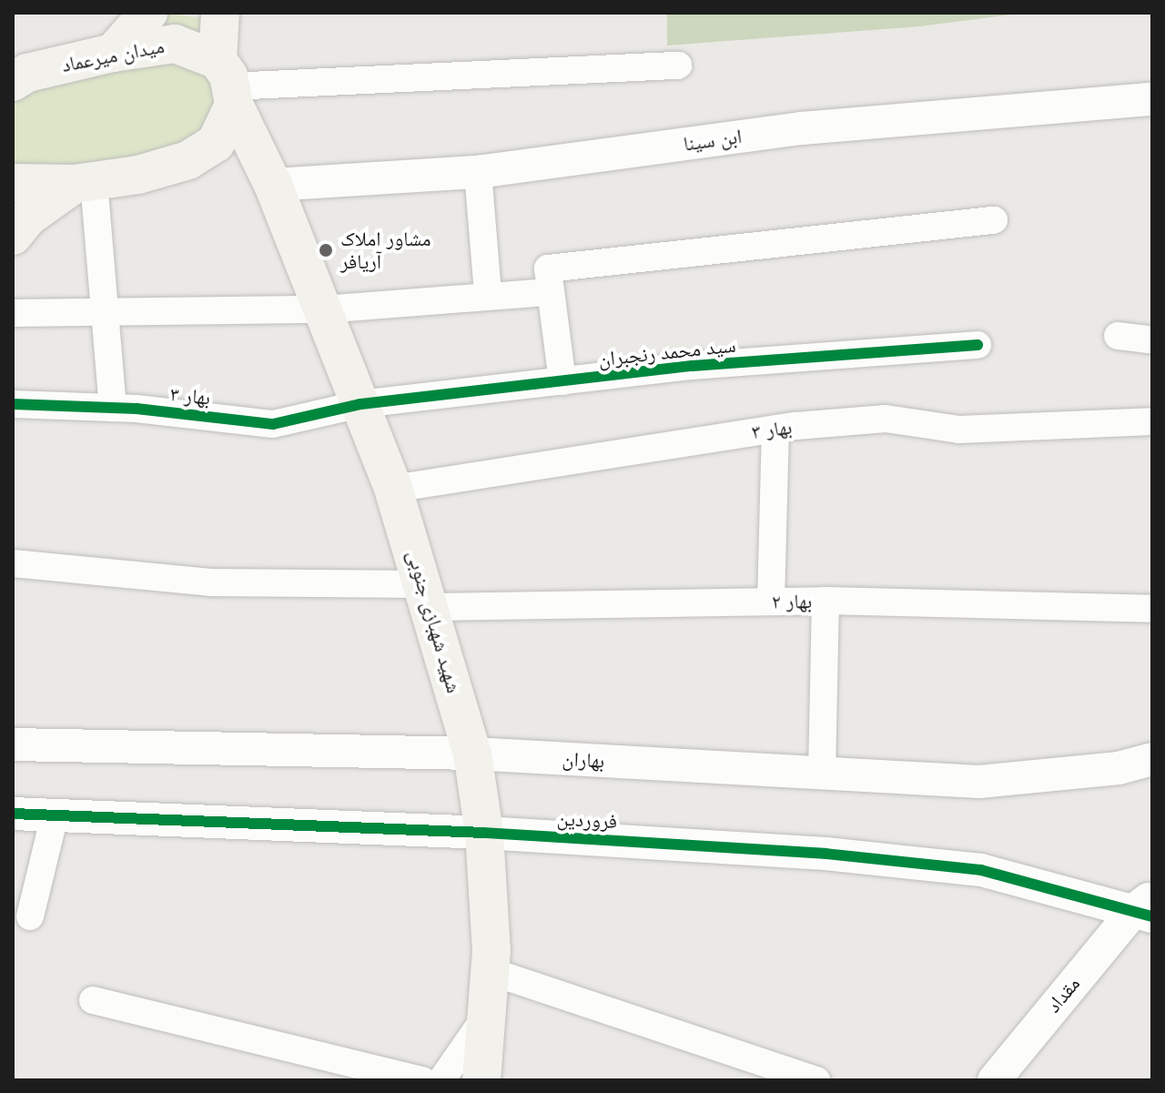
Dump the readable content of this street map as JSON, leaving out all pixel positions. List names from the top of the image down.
{
  "streets": {
    "main road": ["میدان میرعماد", "شهید شهبازی جنوبی"],
    "street": [
      "ابن سینا",
      "سید محمد رنجبران",
      "بهار ۳",
      "بهار ۲",
      "بهاران",
      "فروردین",
      "مقداد"
    ]
  },
  "crossings": [
    ["میدان میرعماد", "شهید شهبازی جنوبی"],
    ["ابن سینا", "شهید شهبازی جنوبی"],
    ["سید محمد رنجبران", "بهار ۳"],
    ["سید محمد رنجبران", "شهید شهبازی جنوبی"],
    ["بهار ۳", "شهید شهبازی جنوبی"],
    ["بهار ۲", "شهید شهبازی جنوبی"],
    ["شهید شهبازی جنوبی", "بهاران"],
    ["شهید شهبازی جنوبی", "فروردین"],
    ["فروردین", "مقداد"]
  ],
  "places": ["مشاور املاک آریافر"]
}
